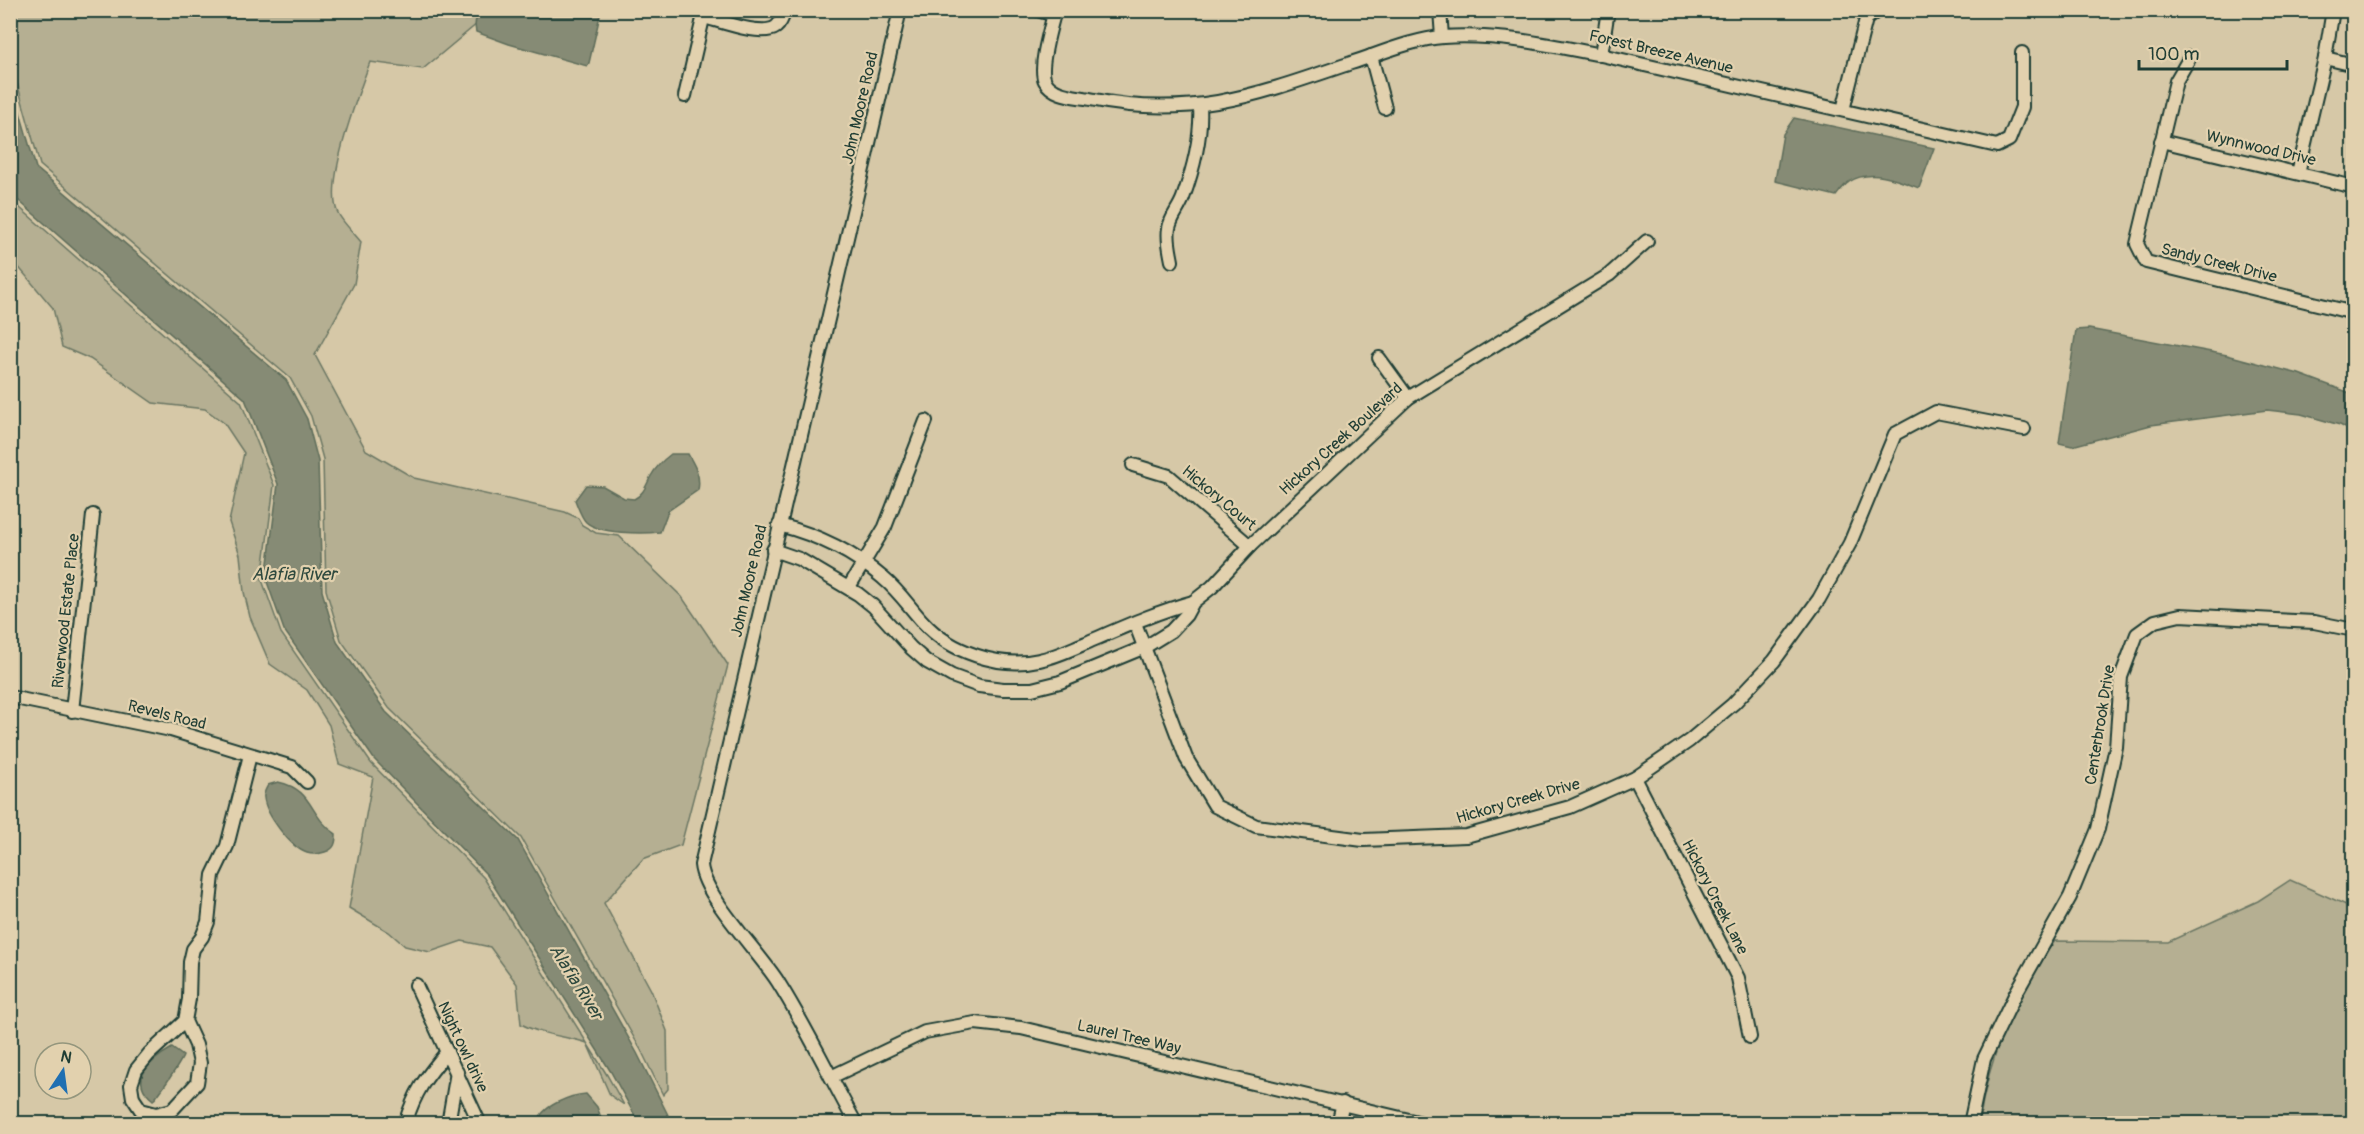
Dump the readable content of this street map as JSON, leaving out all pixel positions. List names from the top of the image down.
{
  "streets": {
    "street": [
      "Forest Breeze Avenue",
      "John Moore Road",
      "Wynnwood Drive",
      "Sandy Creek Drive",
      "Hickory Creek Boulevard",
      "Hickory Court",
      "Riverwood Estate Place",
      "Revels Road",
      "Centerbrook Drive",
      "Hickory Creek Drive",
      "Hickory Creek Lane",
      "Laurel Tree Way",
      "Night owl drive"
    ]
  },
  "crossings": [
    ["John Moore Road", "Hickory Creek Boulevard"],
    ["John Moore Road", "Laurel Tree Way"],
    ["Wynnwood Drive", "Sandy Creek Drive"],
    ["Hickory Creek Boulevard", "Hickory Court"],
    ["Hickory Creek Boulevard", "Hickory Creek Drive"],
    ["Riverwood Estate Place", "Revels Road"],
    ["Hickory Creek Drive", "Hickory Creek Lane"]
  ],
  "water": ["Alafia River"],
  "scale_bar": "100 m",
  "north": "top"
}
